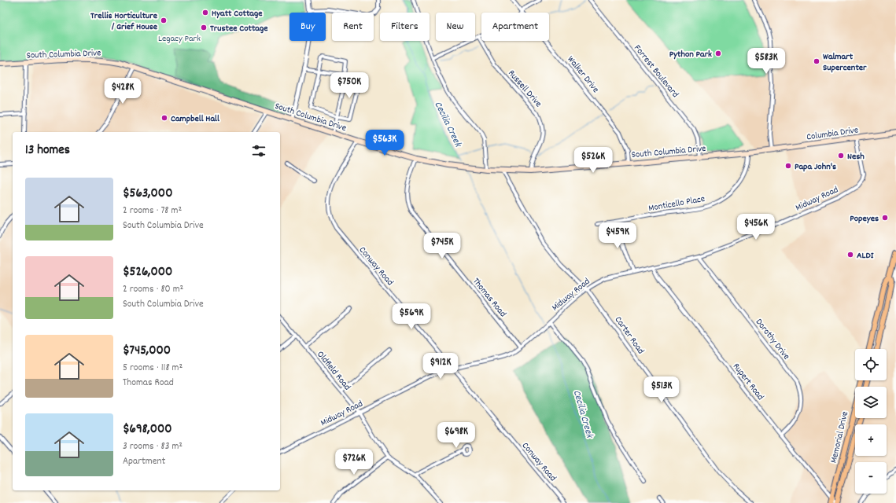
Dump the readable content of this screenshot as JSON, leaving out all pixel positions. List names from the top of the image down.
{
  "streets": {
    "main road": ["South Columbia Drive", "Columbia Drive", "Memorial Drive"],
    "street": [
      "Forrest Boulevard",
      "Walker Drive",
      "Russell Drive",
      "Midway Road",
      "Monticello Place",
      "Conway Road",
      "Thomas Road",
      "Carter Road",
      "Dorothy Drive",
      "Oldfield Road",
      "Rupert Road"
    ]
  },
  "crossings": [
    ["South Columbia Drive", "Forrest Boulevard"],
    ["South Columbia Drive", "Walker Drive"],
    ["South Columbia Drive", "Russell Drive"],
    ["South Columbia Drive", "Columbia Drive"],
    ["South Columbia Drive", "Monticello Place"],
    ["South Columbia Drive", "Conway Road"],
    ["South Columbia Drive", "Thomas Road"],
    ["South Columbia Drive", "Carter Road"],
    ["Columbia Drive", "Midway Road"],
    ["Midway Road", "Conway Road"],
    ["Midway Road", "Thomas Road"],
    ["Midway Road", "Carter Road"],
    ["Midway Road", "Dorothy Drive"],
    ["Midway Road", "Oldfield Road"],
    ["Midway Road", "Rupert Road"],
    ["Dorothy Drive", "Rupert Road"],
    ["Rupert Road", "Memorial Drive"]
  ],
  "water": ["Cecilia Creek"],
  "parks": ["Legacy Park"],
  "places": [
    "Hyatt Cottage",
    "Trellis Horticulture / Grief House",
    "Trustee Cottage",
    "Python Park",
    "Walmart Supercenter",
    "Campbell Hall",
    "Nesh",
    "Papa John's",
    "Popeyes",
    "ALDI"
  ],
  "page": {
    "chip": [
      "Buy",
      "Rent",
      "Filters",
      "New",
      "Apartment"
    ],
    "price": [
      "$583K",
      "$750K",
      "$428K",
      "$563K",
      "$526K",
      "$456K",
      "$459K",
      "$745K",
      "$569K",
      "$912K",
      "$513K",
      "$698K",
      "$726K"
    ],
    "heading": "13 homes",
    "list": [
      {
        "name": "$563,000",
        "note": "2 rooms · 78 m² · South Columbia Drive"
      },
      {
        "name": "$526,000",
        "note": "2 rooms · 80 m² · South Columbia Drive"
      },
      {
        "name": "$745,000",
        "note": "5 rooms · 118 m² · Thomas Road"
      },
      {
        "name": "$698,000",
        "note": "3 rooms · 83 m² · Apartment"
      }
    ],
    "map_buttons": ["+", "−"]
  }
}
